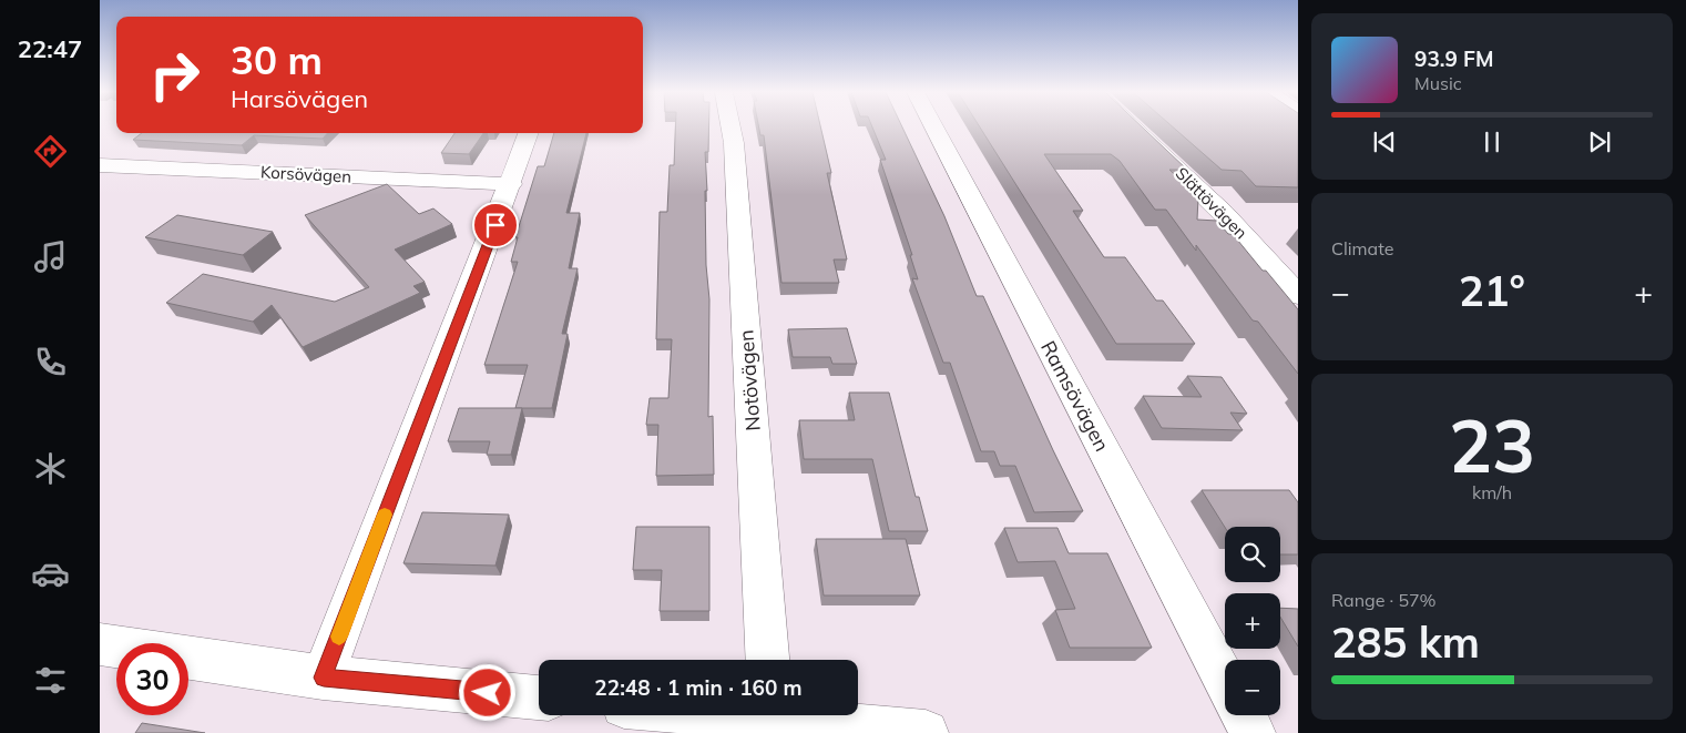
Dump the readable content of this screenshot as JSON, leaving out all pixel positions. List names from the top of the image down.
{
  "streets": {
    "street": [
      "Korsövägen",
      "Slättövägen",
      "Notövägen",
      "Ramsövägen"
    ]
  },
  "page": {
    "tabs": "22:47",
    "turn": ["30 m", "Harsövägen"],
    "song": ["93.9 FM", "Music"],
    "tile": [
      "Climate",
      ["23", "km/h"],
      ["Range · 57%", "285 km"]
    ],
    "heat": ["−", "21°", "+"],
    "map_buttons": ["+", "−"],
    "limit": "30",
    "trip": "22:48 · 1 min · 160 m"
  }
}
